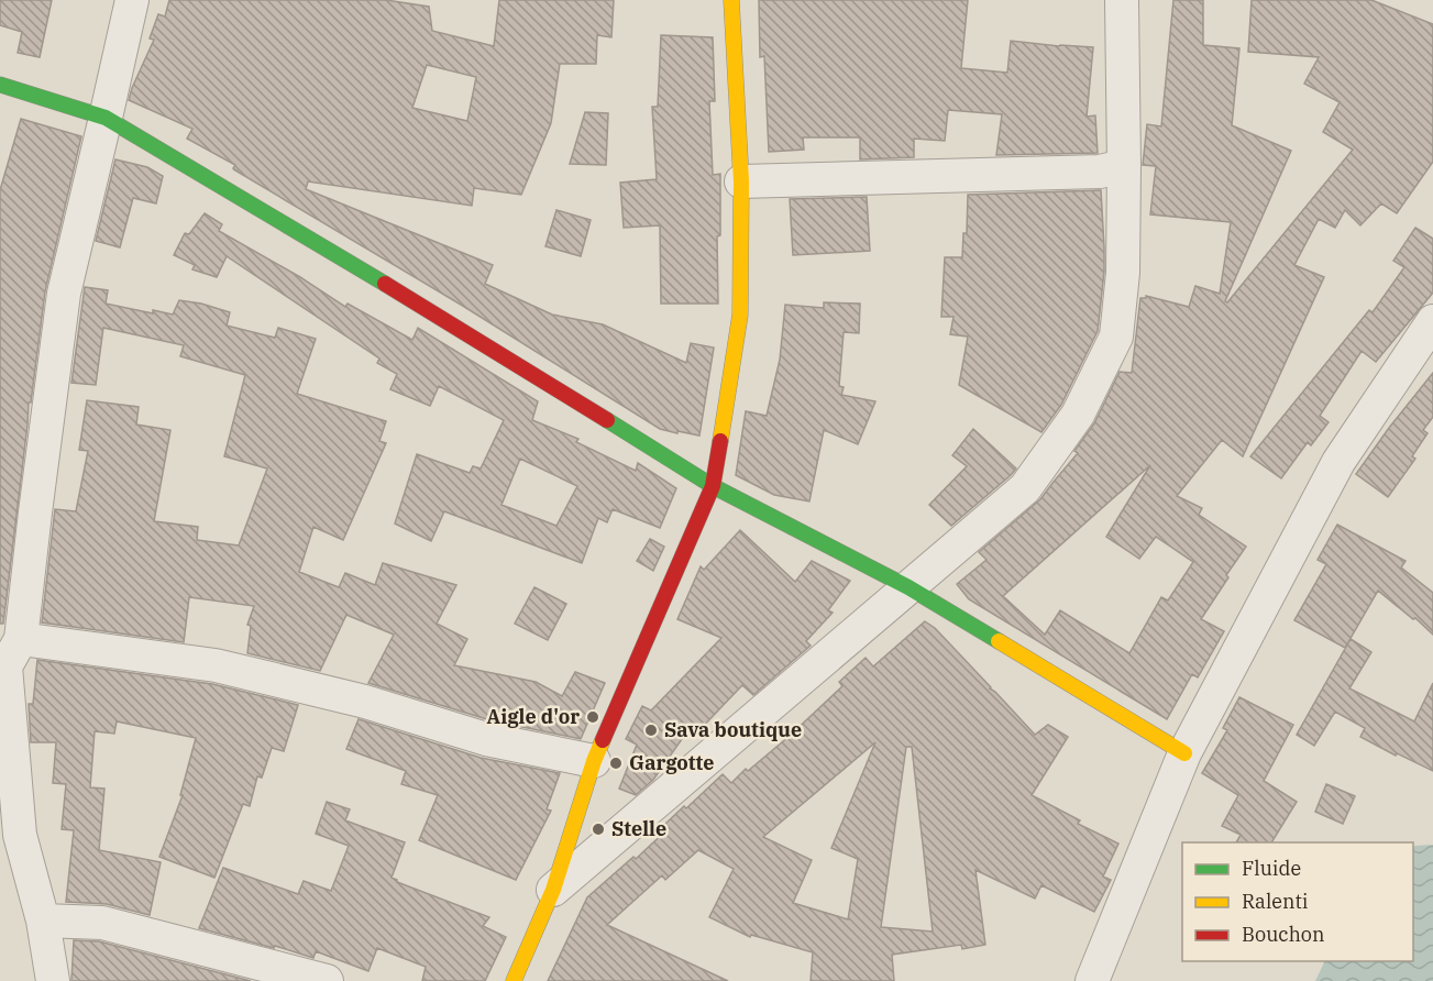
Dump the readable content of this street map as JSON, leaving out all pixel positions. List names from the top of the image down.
{
  "places": [
    "Aigle d'or",
    "Sava boutique",
    "Gargotte",
    "Stelle"
  ],
  "legend": ["Fluide", "Ralenti", "Bouchon"]
}
